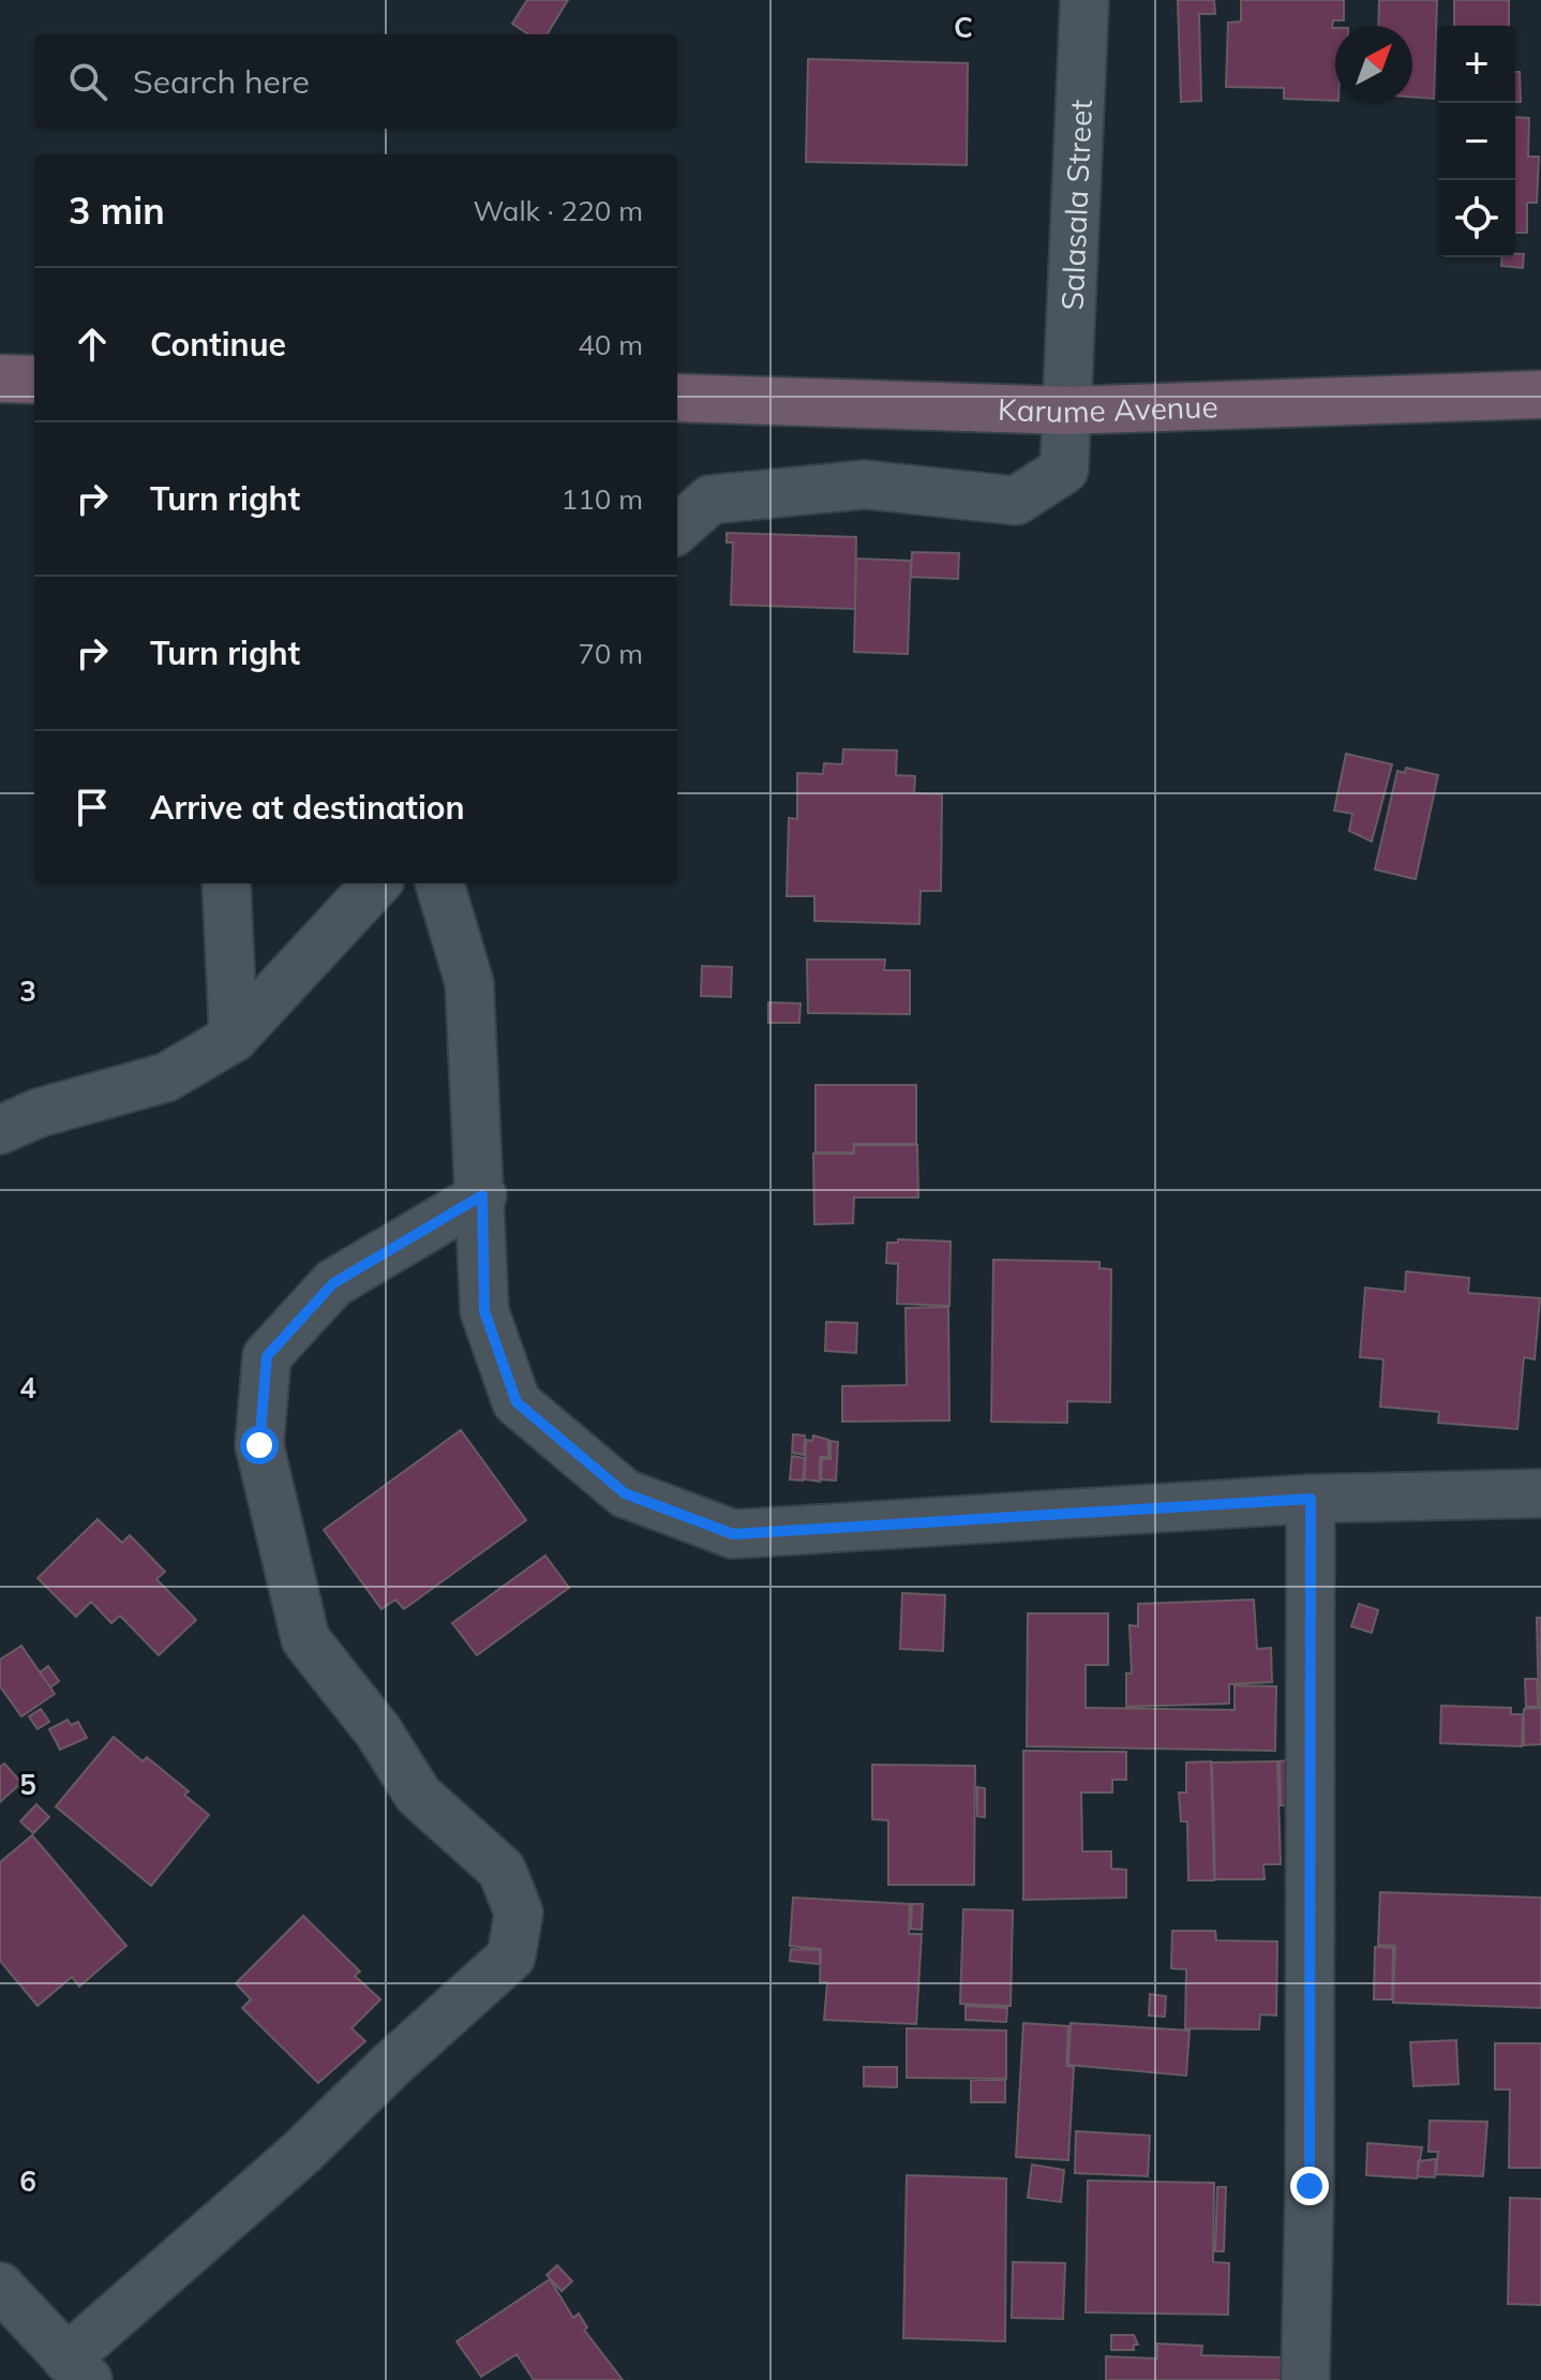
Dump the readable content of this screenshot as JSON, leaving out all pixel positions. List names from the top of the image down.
{
  "streets": {
    "main road": ["Karume Avenue"],
    "street": ["Salasala Street"]
  },
  "crossings": [
    ["Salasala Street", "Karume Avenue"]
  ],
  "north": "top right",
  "page": {
    "map_buttons": ["+", "−"],
    "search": "Search here",
    "heading": ["3 min", "Walk · 220 m"],
    "list": [
      ["Continue", "40 m"],
      ["Turn right", "110 m"],
      ["Turn right", "70 m"],
      "Arrive at destination"
    ]
  },
  "grid": {
    "columns": ["C"],
    "rows": [
      "3",
      "4",
      "5",
      "6"
    ]
  }
}
